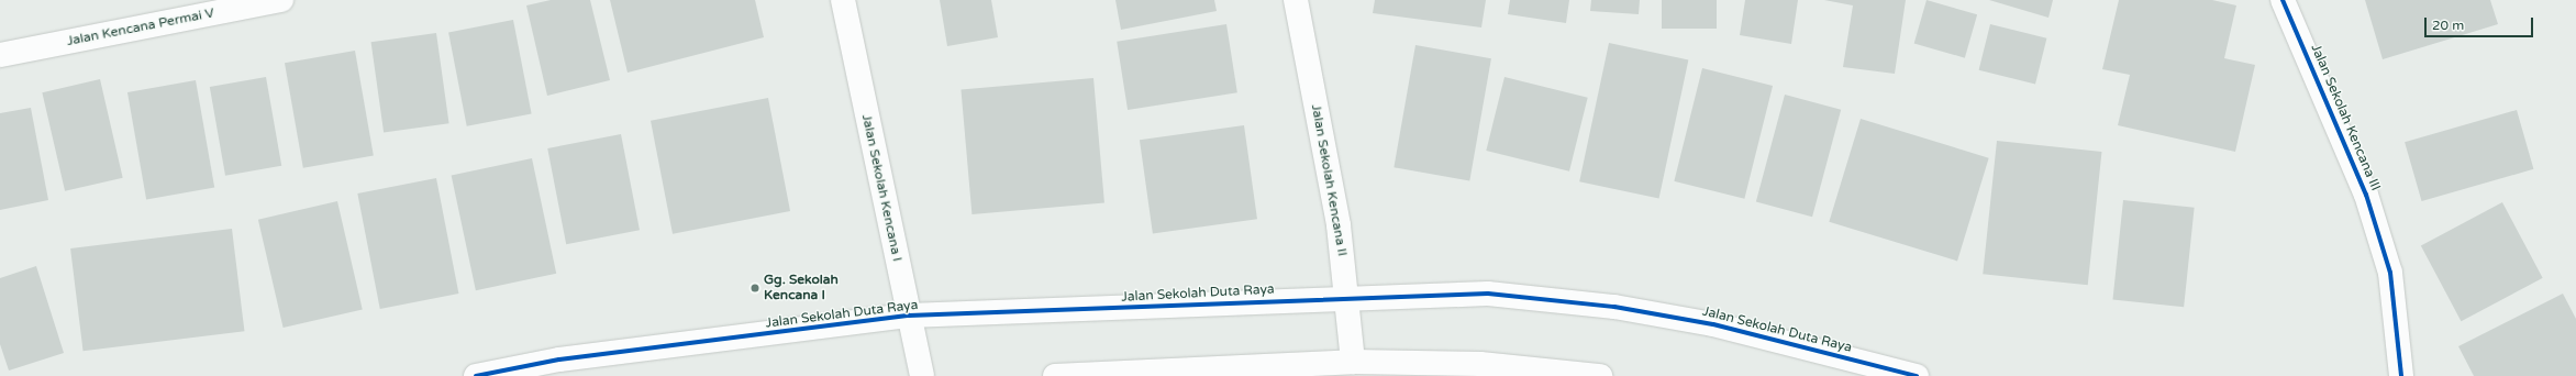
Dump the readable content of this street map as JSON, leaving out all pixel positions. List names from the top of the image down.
{
  "streets": {
    "street": [
      "Jalan Kencana Permai V",
      "Jalan Sekolah Kencana III",
      "Jalan Sekolah Kencana II",
      "Jalan Sekolah Kencana I",
      "Jalan Sekolah Duta Raya"
    ]
  },
  "crossings": [
    ["Jalan Sekolah Kencana II", "Jalan Sekolah Duta Raya"],
    ["Jalan Sekolah Kencana I", "Jalan Sekolah Duta Raya"]
  ],
  "places": ["Gg. Sekolah Kencana I"],
  "scale_bar": "20 m"
}
